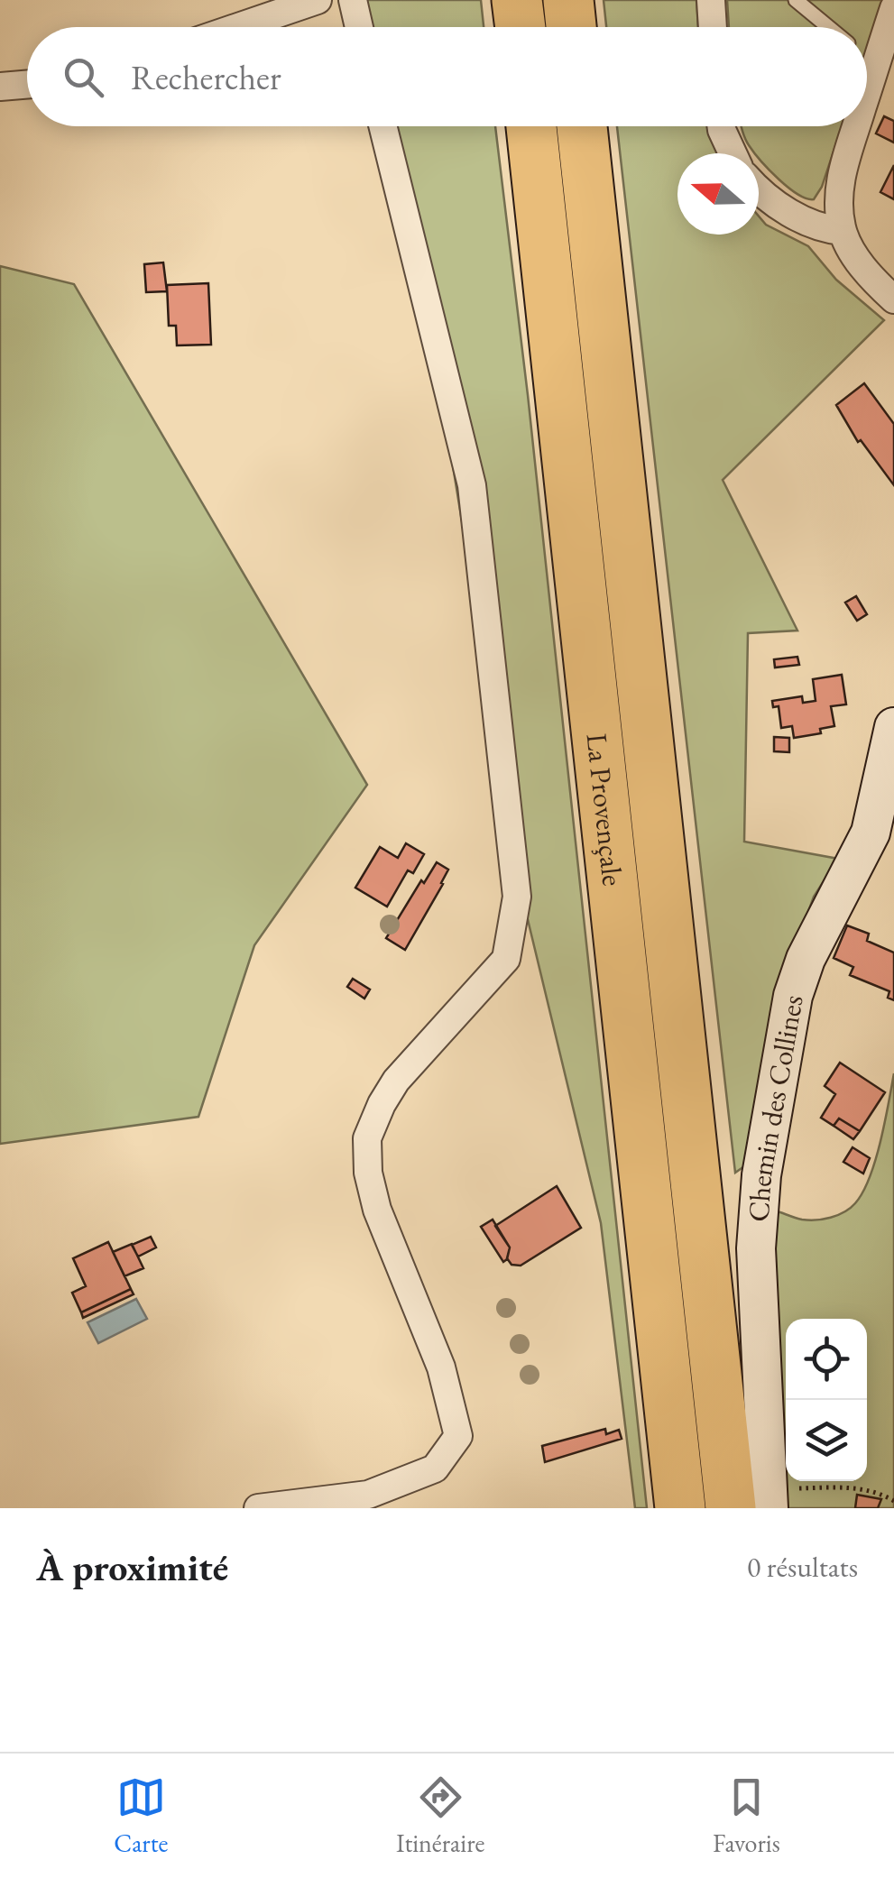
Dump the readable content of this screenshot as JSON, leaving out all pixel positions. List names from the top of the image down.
{
  "streets": {
    "highway": ["La Provençale"],
    "street": ["Chemin des Collines"]
  },
  "north": "left",
  "page": {
    "search": "Rechercher",
    "heading": ["À proximité", "0 résultats"],
    "nav": ["Carte", "Itinéraire", "Favoris"]
  }
}
